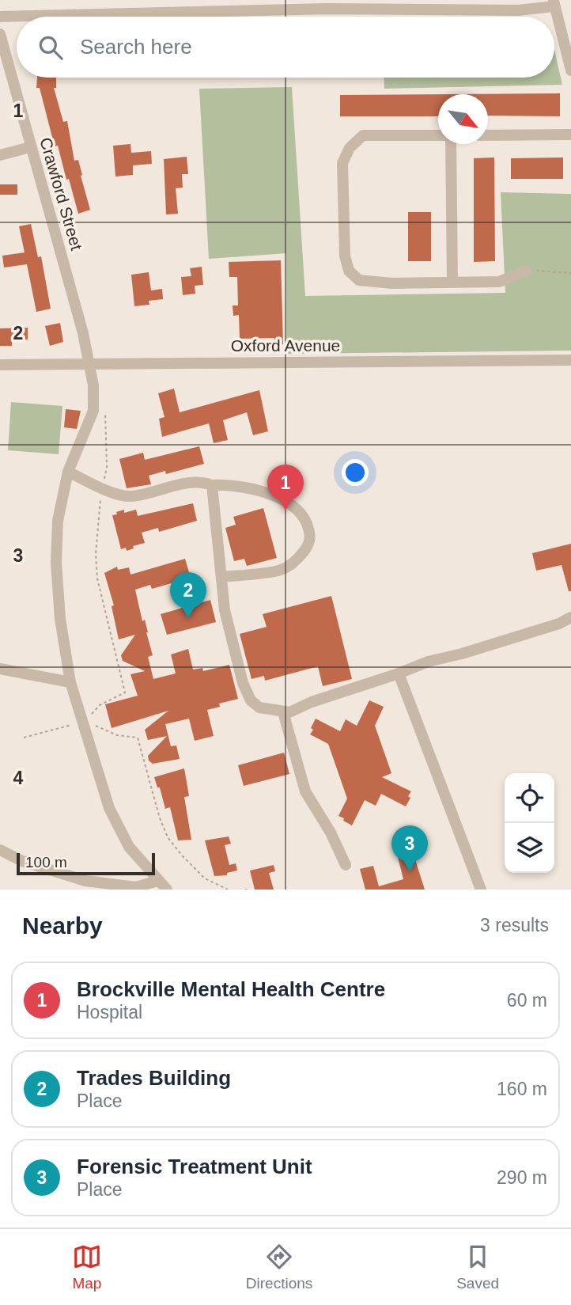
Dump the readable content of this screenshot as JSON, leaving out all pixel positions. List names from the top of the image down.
{
  "streets": {
    "street": ["Crawford Street", "Oxford Avenue"]
  },
  "crossings": [
    ["Crawford Street", "Oxford Avenue"]
  ],
  "scale_bar": "100 m",
  "north": "bottom right",
  "page": {
    "search": "Search here",
    "pins": ["1", "2", "3"],
    "scale": "100 m",
    "heading": ["Nearby", "3 results"],
    "list": [
      {
        "mark": "1",
        "name": "Brockville Mental Health Centre",
        "note": "Hospital",
        "value": "60 m"
      },
      {
        "mark": "2",
        "name": "Trades Building",
        "note": "Place",
        "value": "160 m"
      },
      {
        "mark": "3",
        "name": "Forensic Treatment Unit",
        "note": "Place",
        "value": "290 m"
      }
    ],
    "nav": ["Map", "Directions", "Saved"]
  },
  "grid": {
    "rows": [
      "1",
      "2",
      "3",
      "4"
    ]
  }
}
